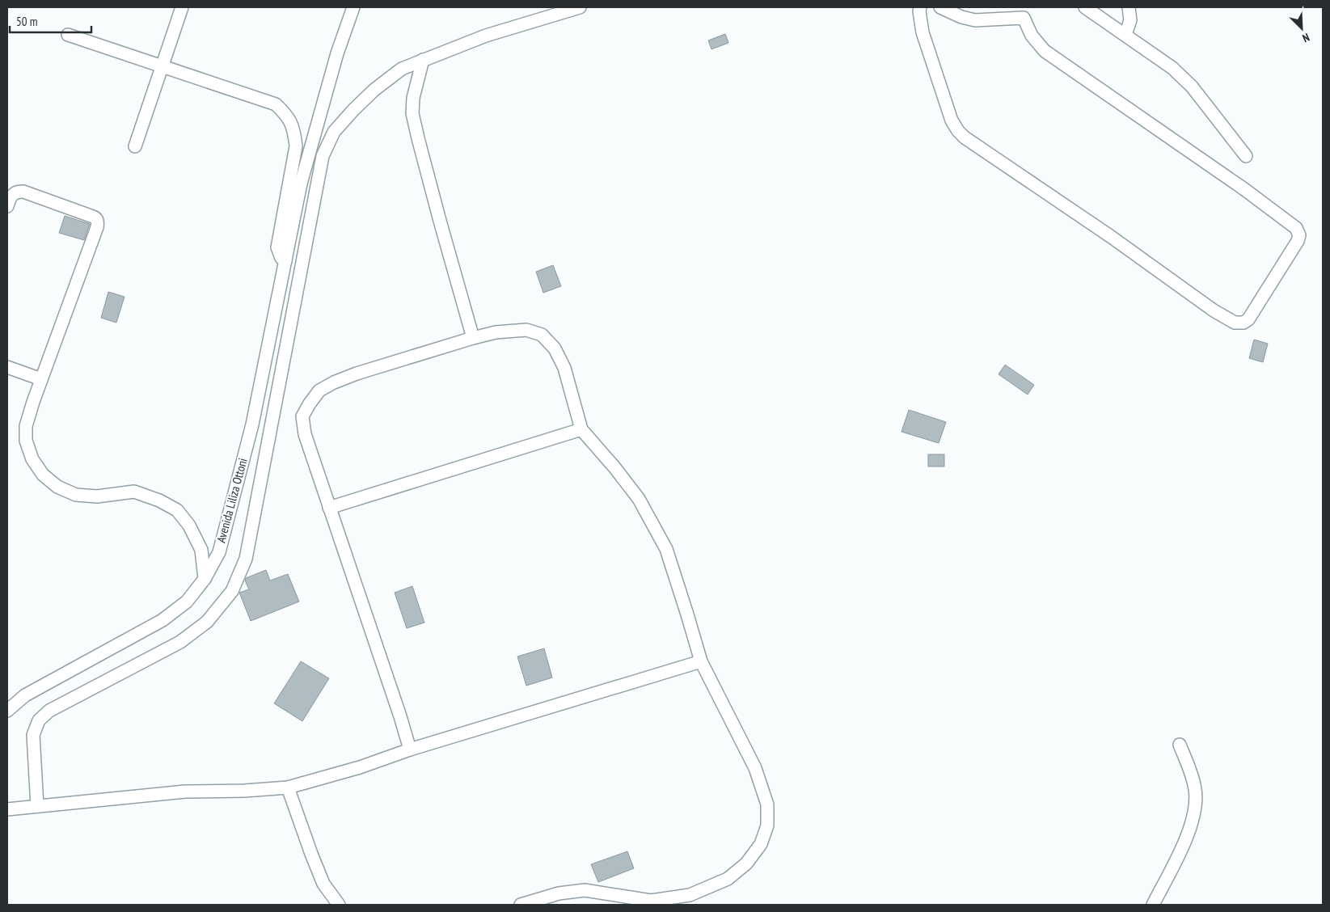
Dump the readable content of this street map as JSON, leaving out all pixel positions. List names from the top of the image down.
{
  "streets": {
    "street": ["Avenida Liliza Ottoni"]
  },
  "scale_bar": "50 m",
  "north": "bottom right"
}
